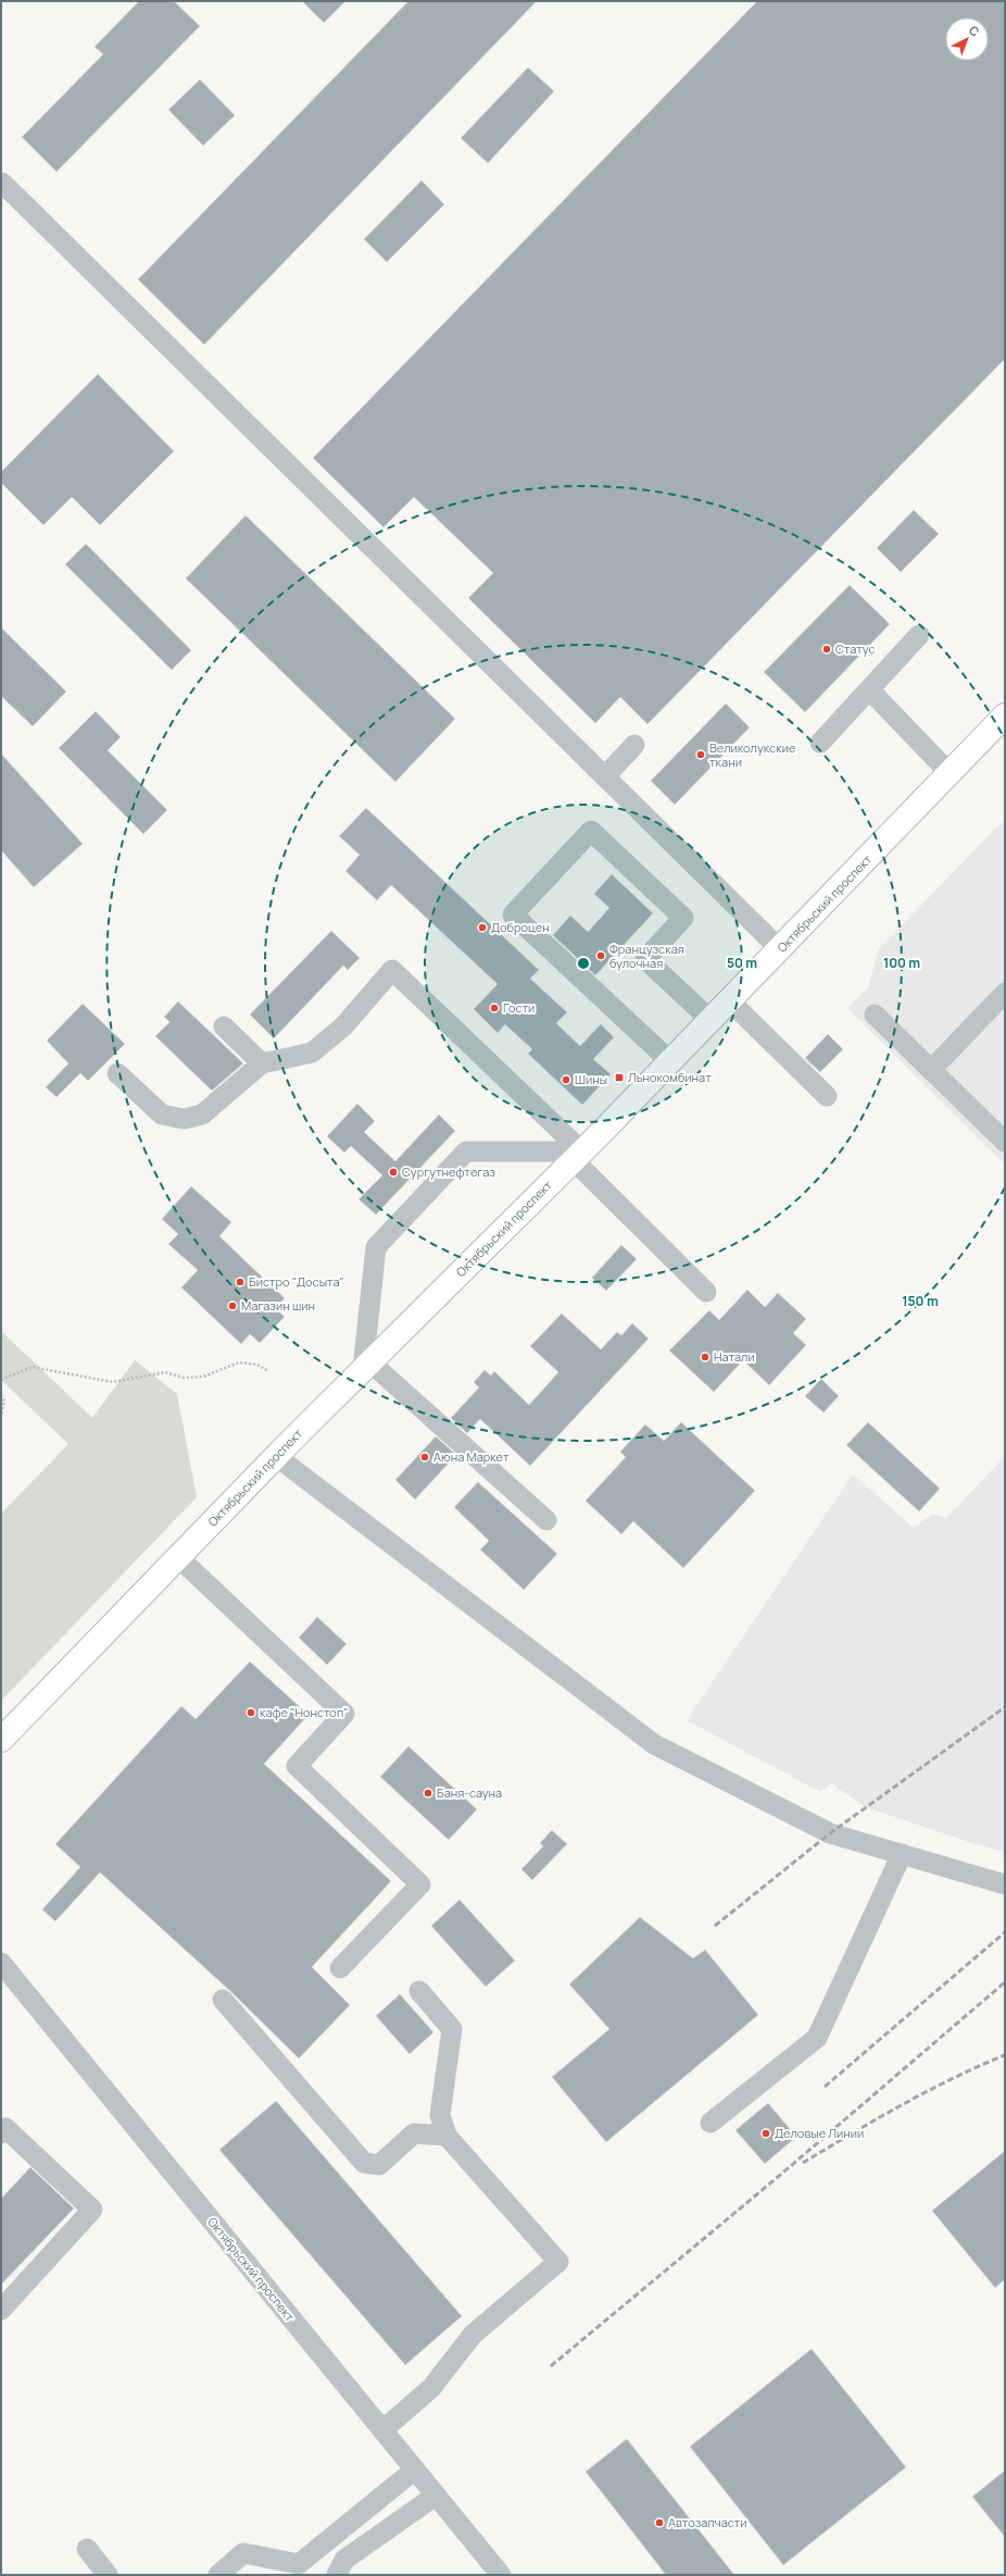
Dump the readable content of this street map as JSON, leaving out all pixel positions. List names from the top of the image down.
{
  "streets": {
    "main road": ["Октябрьский проспект"]
  },
  "places": {
    "other": [
      "Статус",
      "Великолукские ткани",
      "Доброцен",
      "Французская булочная",
      "Гости",
      "Шины",
      "Сургутнефтегаз",
      "Бистро \"Досыта\"",
      "Магазин шин",
      "Натали",
      "Аюна Маркет",
      "кафе \"Нонстоп\"",
      "Баня-сауна",
      "Деловые Линии",
      "Автозапчасти"
    ],
    "transit": ["Льнокомбинат"]
  },
  "north": "top right",
  "rings": ["50 m", "100 m", "150 m"]
}
